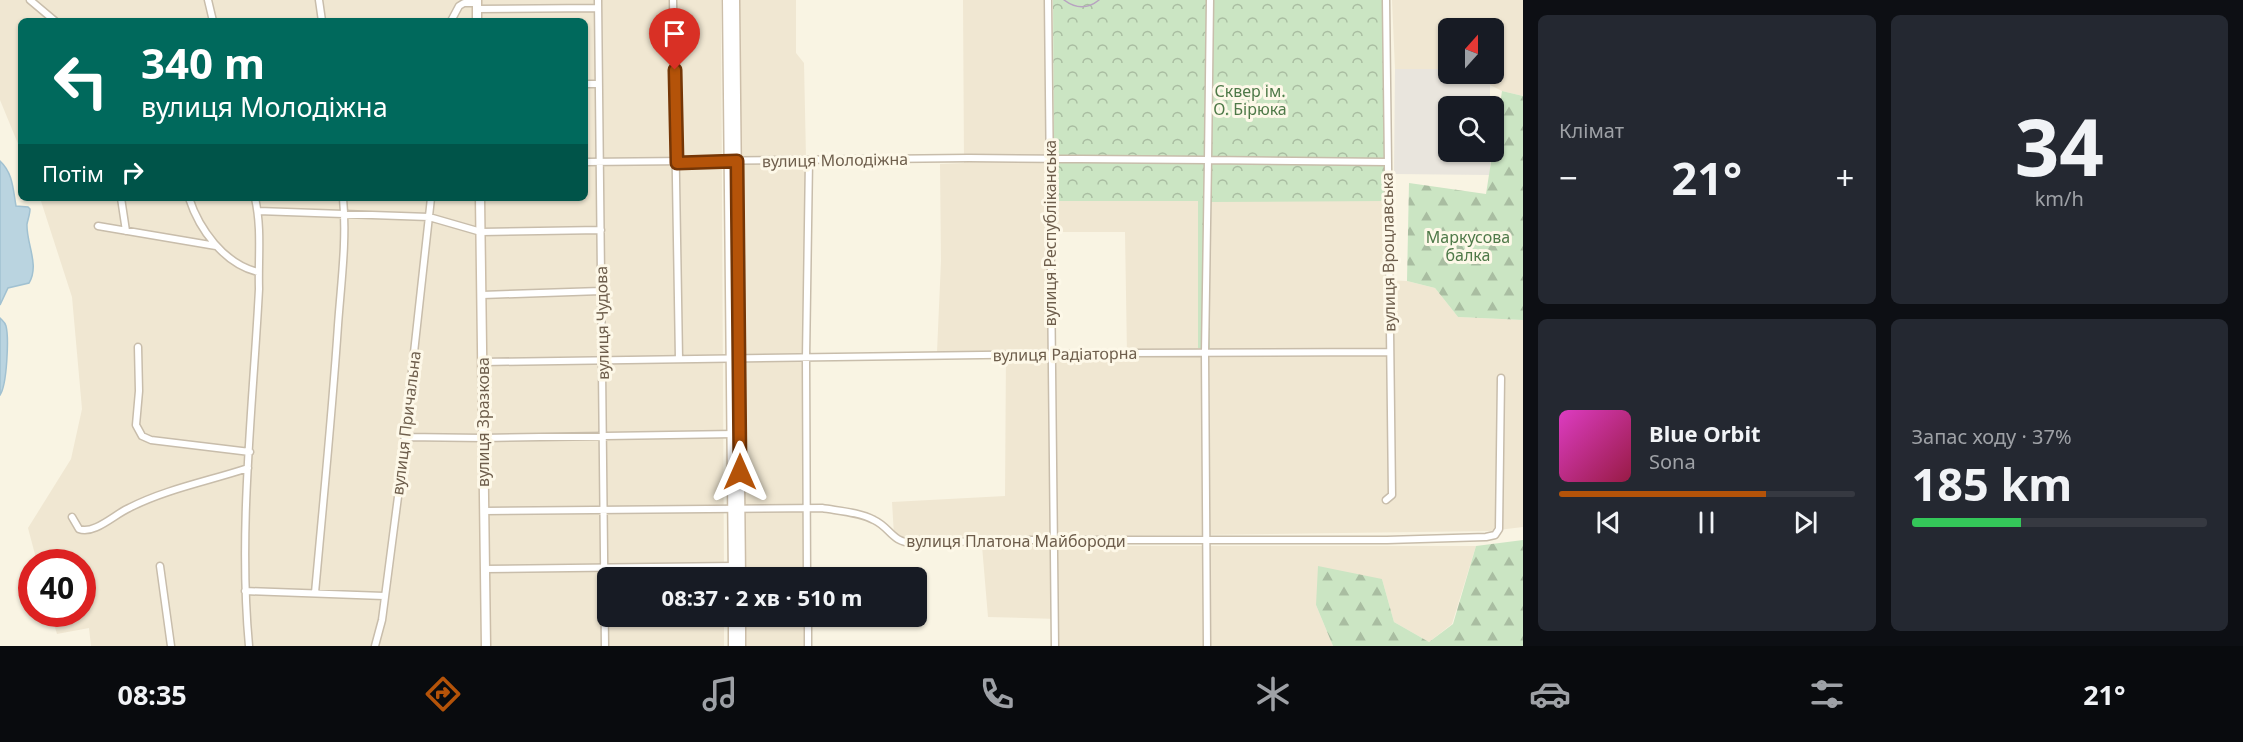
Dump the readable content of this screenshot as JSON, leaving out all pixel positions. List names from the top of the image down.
{
  "streets": {
    "street": [
      "вулиця Молодіжна",
      "вулиця Республіканська",
      "вулиця Вроцлавська",
      "вулиця Чудова",
      "вулиця Радіаторна",
      "вулиця Зразкова",
      "вулиця Причальна",
      "вулиця Платона Майбороди"
    ]
  },
  "crossings": [
    ["вулиця Молодіжна", "вулиця Республіканська"],
    ["вулиця Молодіжна", "вулиця Вроцлавська"],
    ["вулиця Молодіжна", "вулиця Чудова"],
    ["вулиця Республіканська", "вулиця Радіаторна"],
    ["вулиця Республіканська", "вулиця Платона Майбороди"],
    ["вулиця Вроцлавська", "вулиця Радіаторна"],
    ["вулиця Чудова", "вулиця Радіаторна"],
    ["вулиця Чудова", "вулиця Платона Майбороди"],
    ["вулиця Радіаторна", "вулиця Зразкова"],
    ["вулиця Зразкова", "вулиця Платона Майбороди"]
  ],
  "parks": ["Сквер ім. О. Бірюка", "Маркусова балка"],
  "north": "top",
  "page": {
    "tile": [
      "Клімат",
      ["34", "km/h"],
      ["Запас ходу · 37%", "185 km"]
    ],
    "turn": ["340 m", "вулиця Молодіжна"],
    "then": "Потім",
    "heat": ["−", "21°", "+"],
    "song": ["Blue Orbit", "Sona"],
    "limit": "40",
    "trip": "08:37 · 2 хв · 510 m",
    "tabs": ["08:35", "21°"]
  }
}
